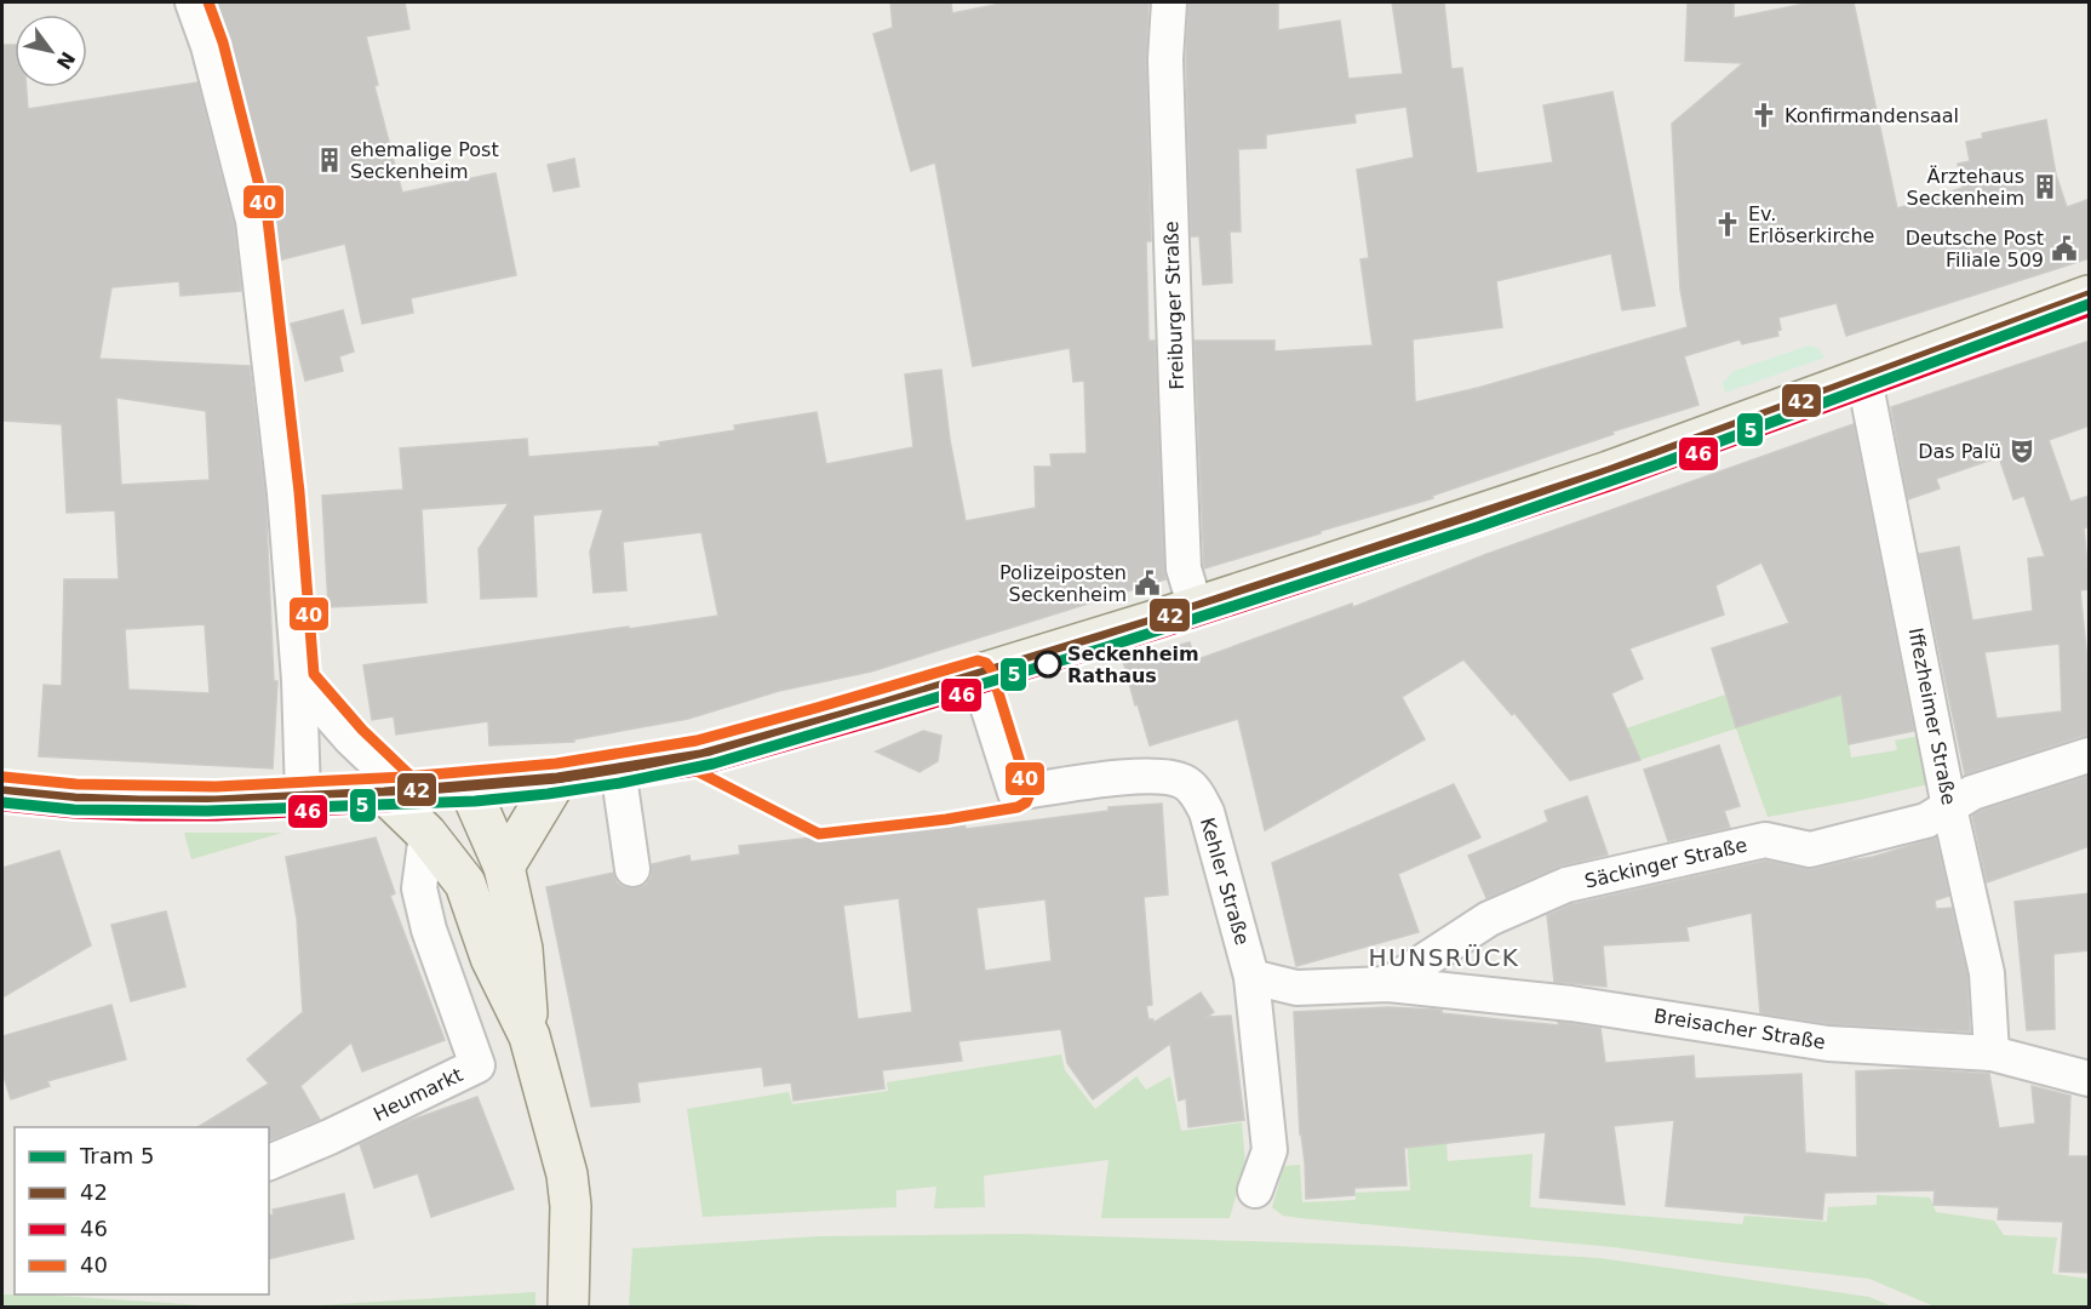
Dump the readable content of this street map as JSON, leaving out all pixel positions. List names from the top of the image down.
{
  "streets": {
    "street": [
      "Freiburger Straße",
      "Iffezheimer Straße",
      "Säckinger Straße",
      "Kehler Straße",
      "Breisacher Straße",
      "Heumarkt"
    ]
  },
  "crossings": [
    ["Iffezheimer Straße", "Säckinger Straße"],
    ["Iffezheimer Straße", "Breisacher Straße"],
    ["Säckinger Straße", "Breisacher Straße"]
  ],
  "districts": ["HUNSRÜCK"],
  "places": {
    "church": ["Konfirmandensaal", "Ev. Erlöserkirche"],
    "building": ["ehemalige Post Seckenheim", "Ärztehaus Seckenheim"],
    "public building": ["Deutsche Post Filiale 509", "Polizeiposten Seckenheim"],
    "theatre": ["Das Palü"],
    "other": ["Seckenheim Rathaus"]
  },
  "lines": [
    "transit line 40",
    "transit line 42",
    "tram line 5",
    "transit line 46"
  ],
  "legend": [
    "Tram 5",
    "42",
    "46",
    "40"
  ],
  "north": "bottom right"
}
